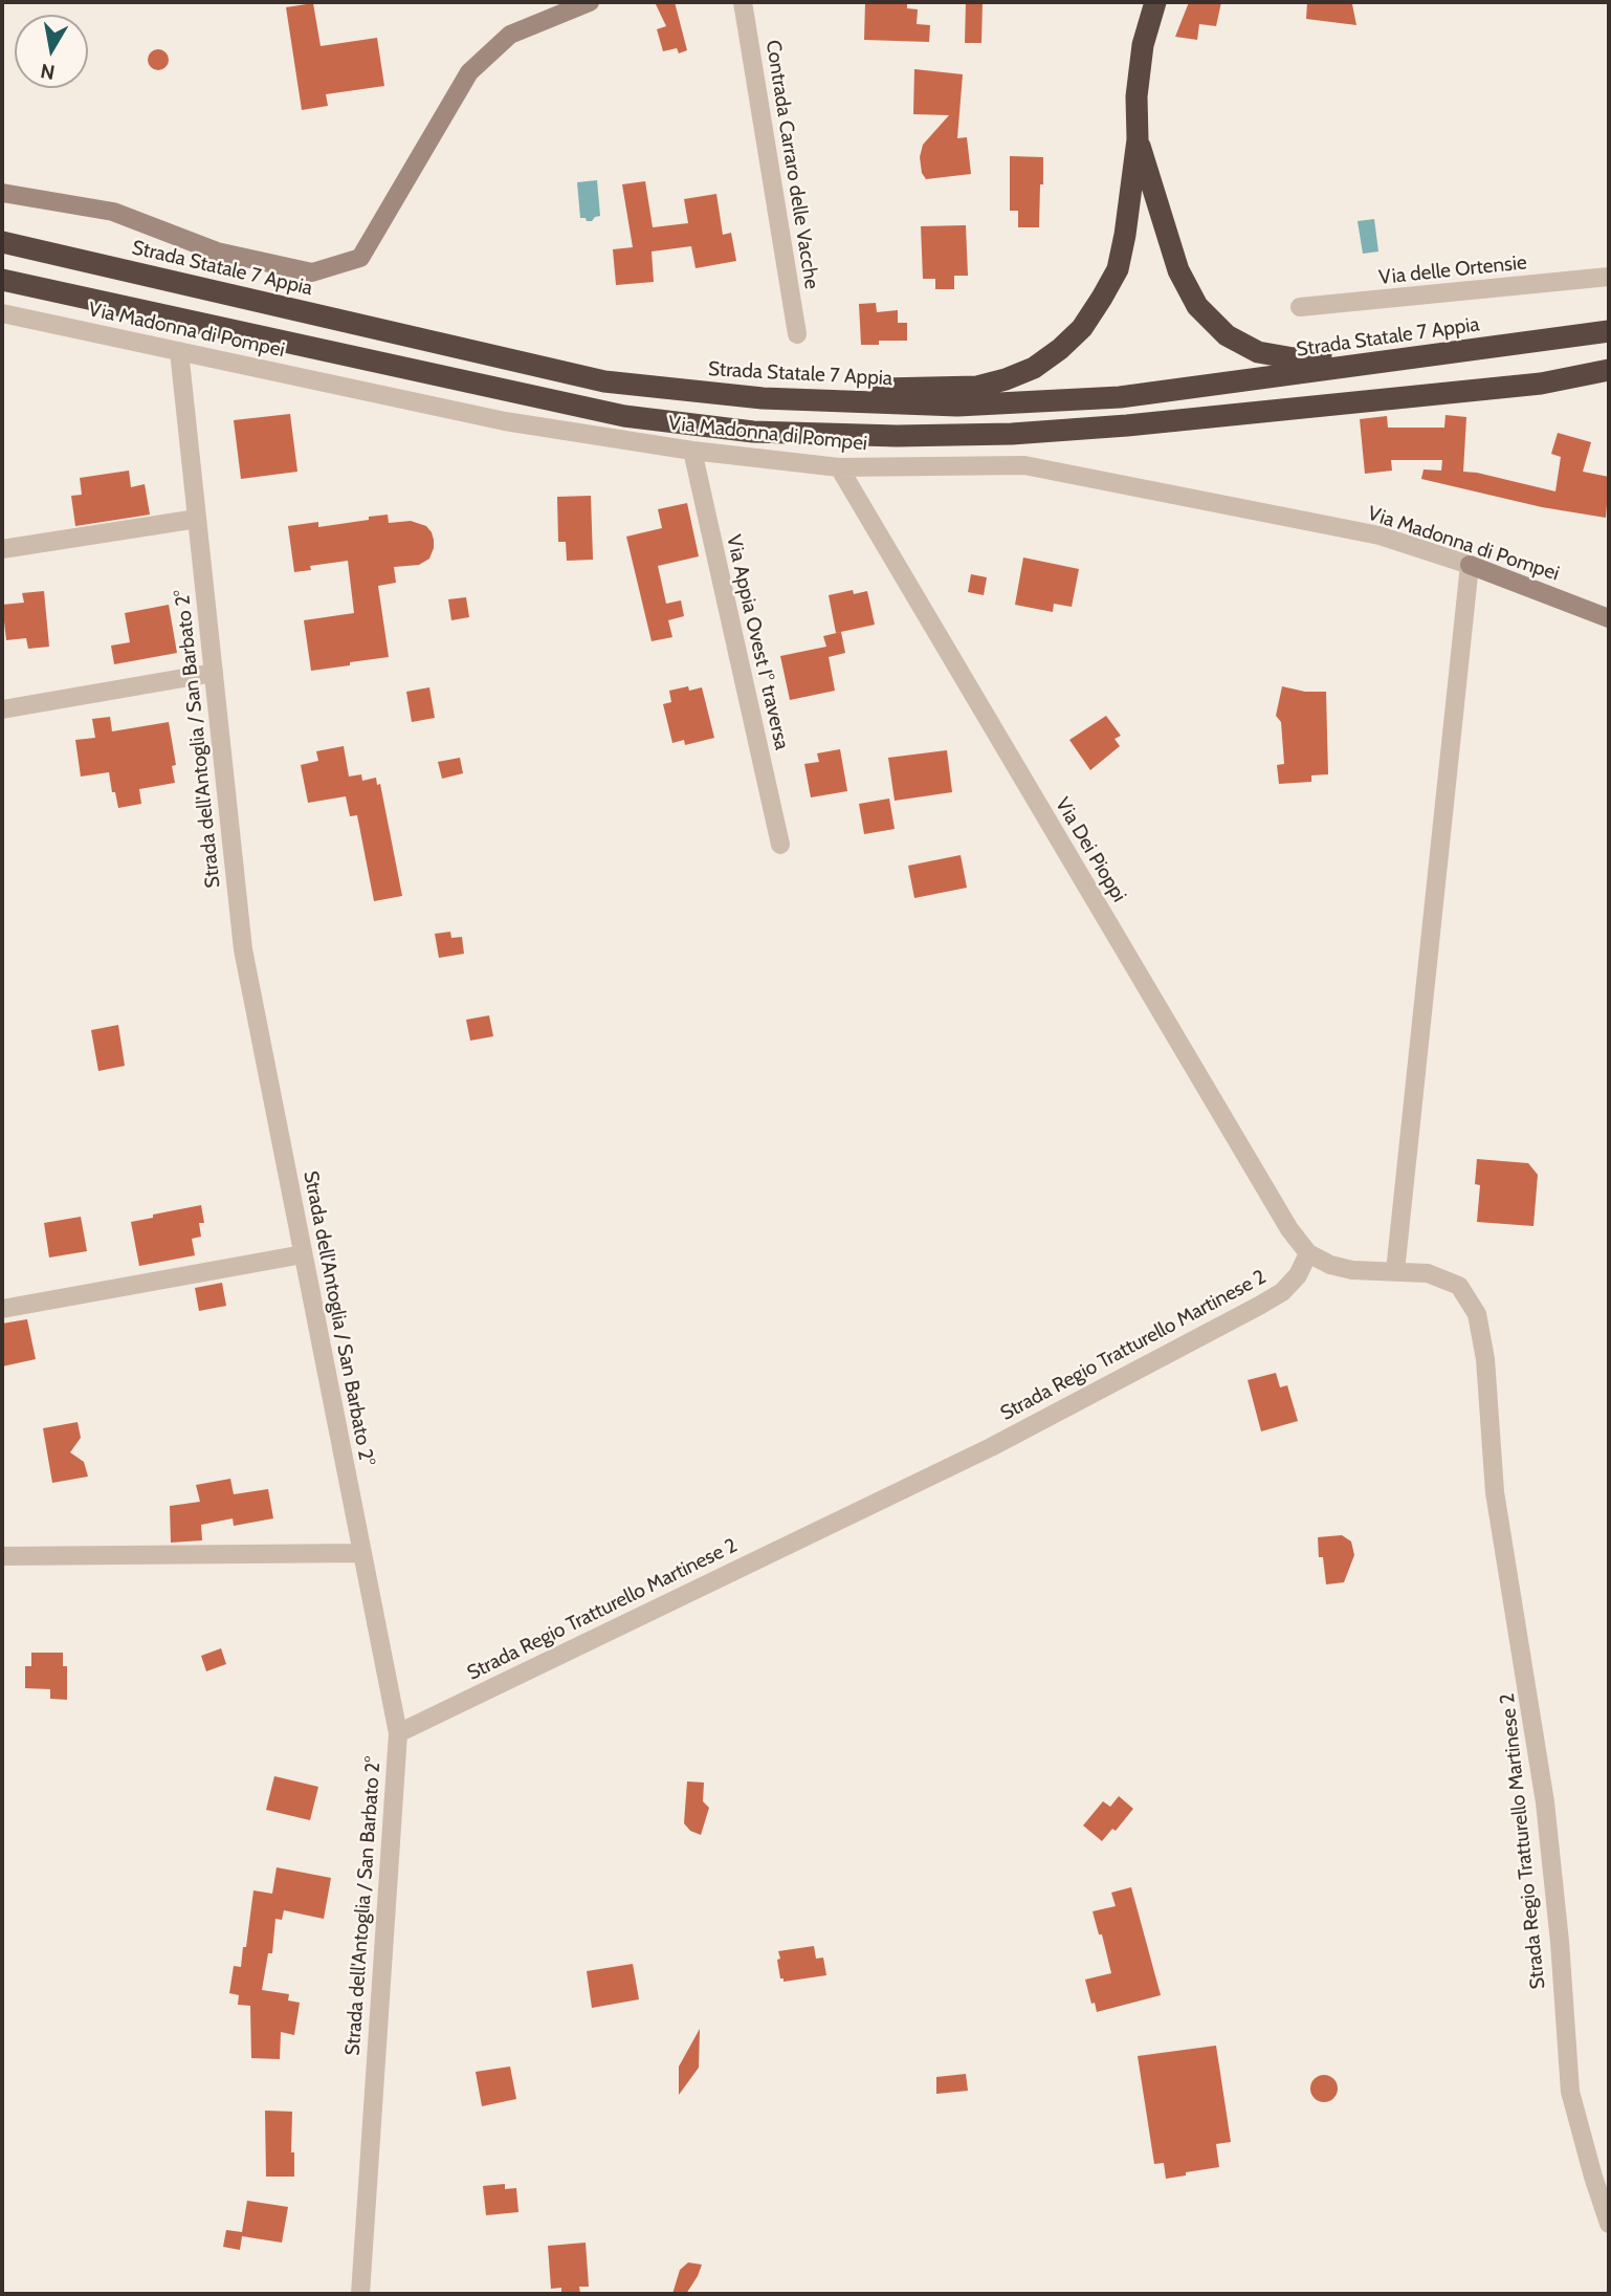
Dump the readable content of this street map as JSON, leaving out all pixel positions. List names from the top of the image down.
{
  "streets": {
    "highway": ["Strada Statale 7 Appia"],
    "street": [
      "Contrada Carraro delle Vacche",
      "Via delle Ortensie",
      "Via Madonna di Pompei",
      "Via Appia Ovest I° traversa",
      "Strada dell'Antoglia / San Barbato 2°",
      "Via Dei Pioppi",
      "Strada Regio Tratturello Martinese 2"
    ]
  },
  "crossings": [
    ["Via Madonna di Pompei", "Via Appia Ovest I° traversa"],
    ["Via Madonna di Pompei", "Strada dell'Antoglia / San Barbato 2°"],
    ["Via Madonna di Pompei", "Via Dei Pioppi"],
    ["Strada dell'Antoglia / San Barbato 2°", "Strada Regio Tratturello Martinese 2"],
    ["Via Dei Pioppi", "Strada Regio Tratturello Martinese 2"]
  ],
  "north": "bottom"
}
